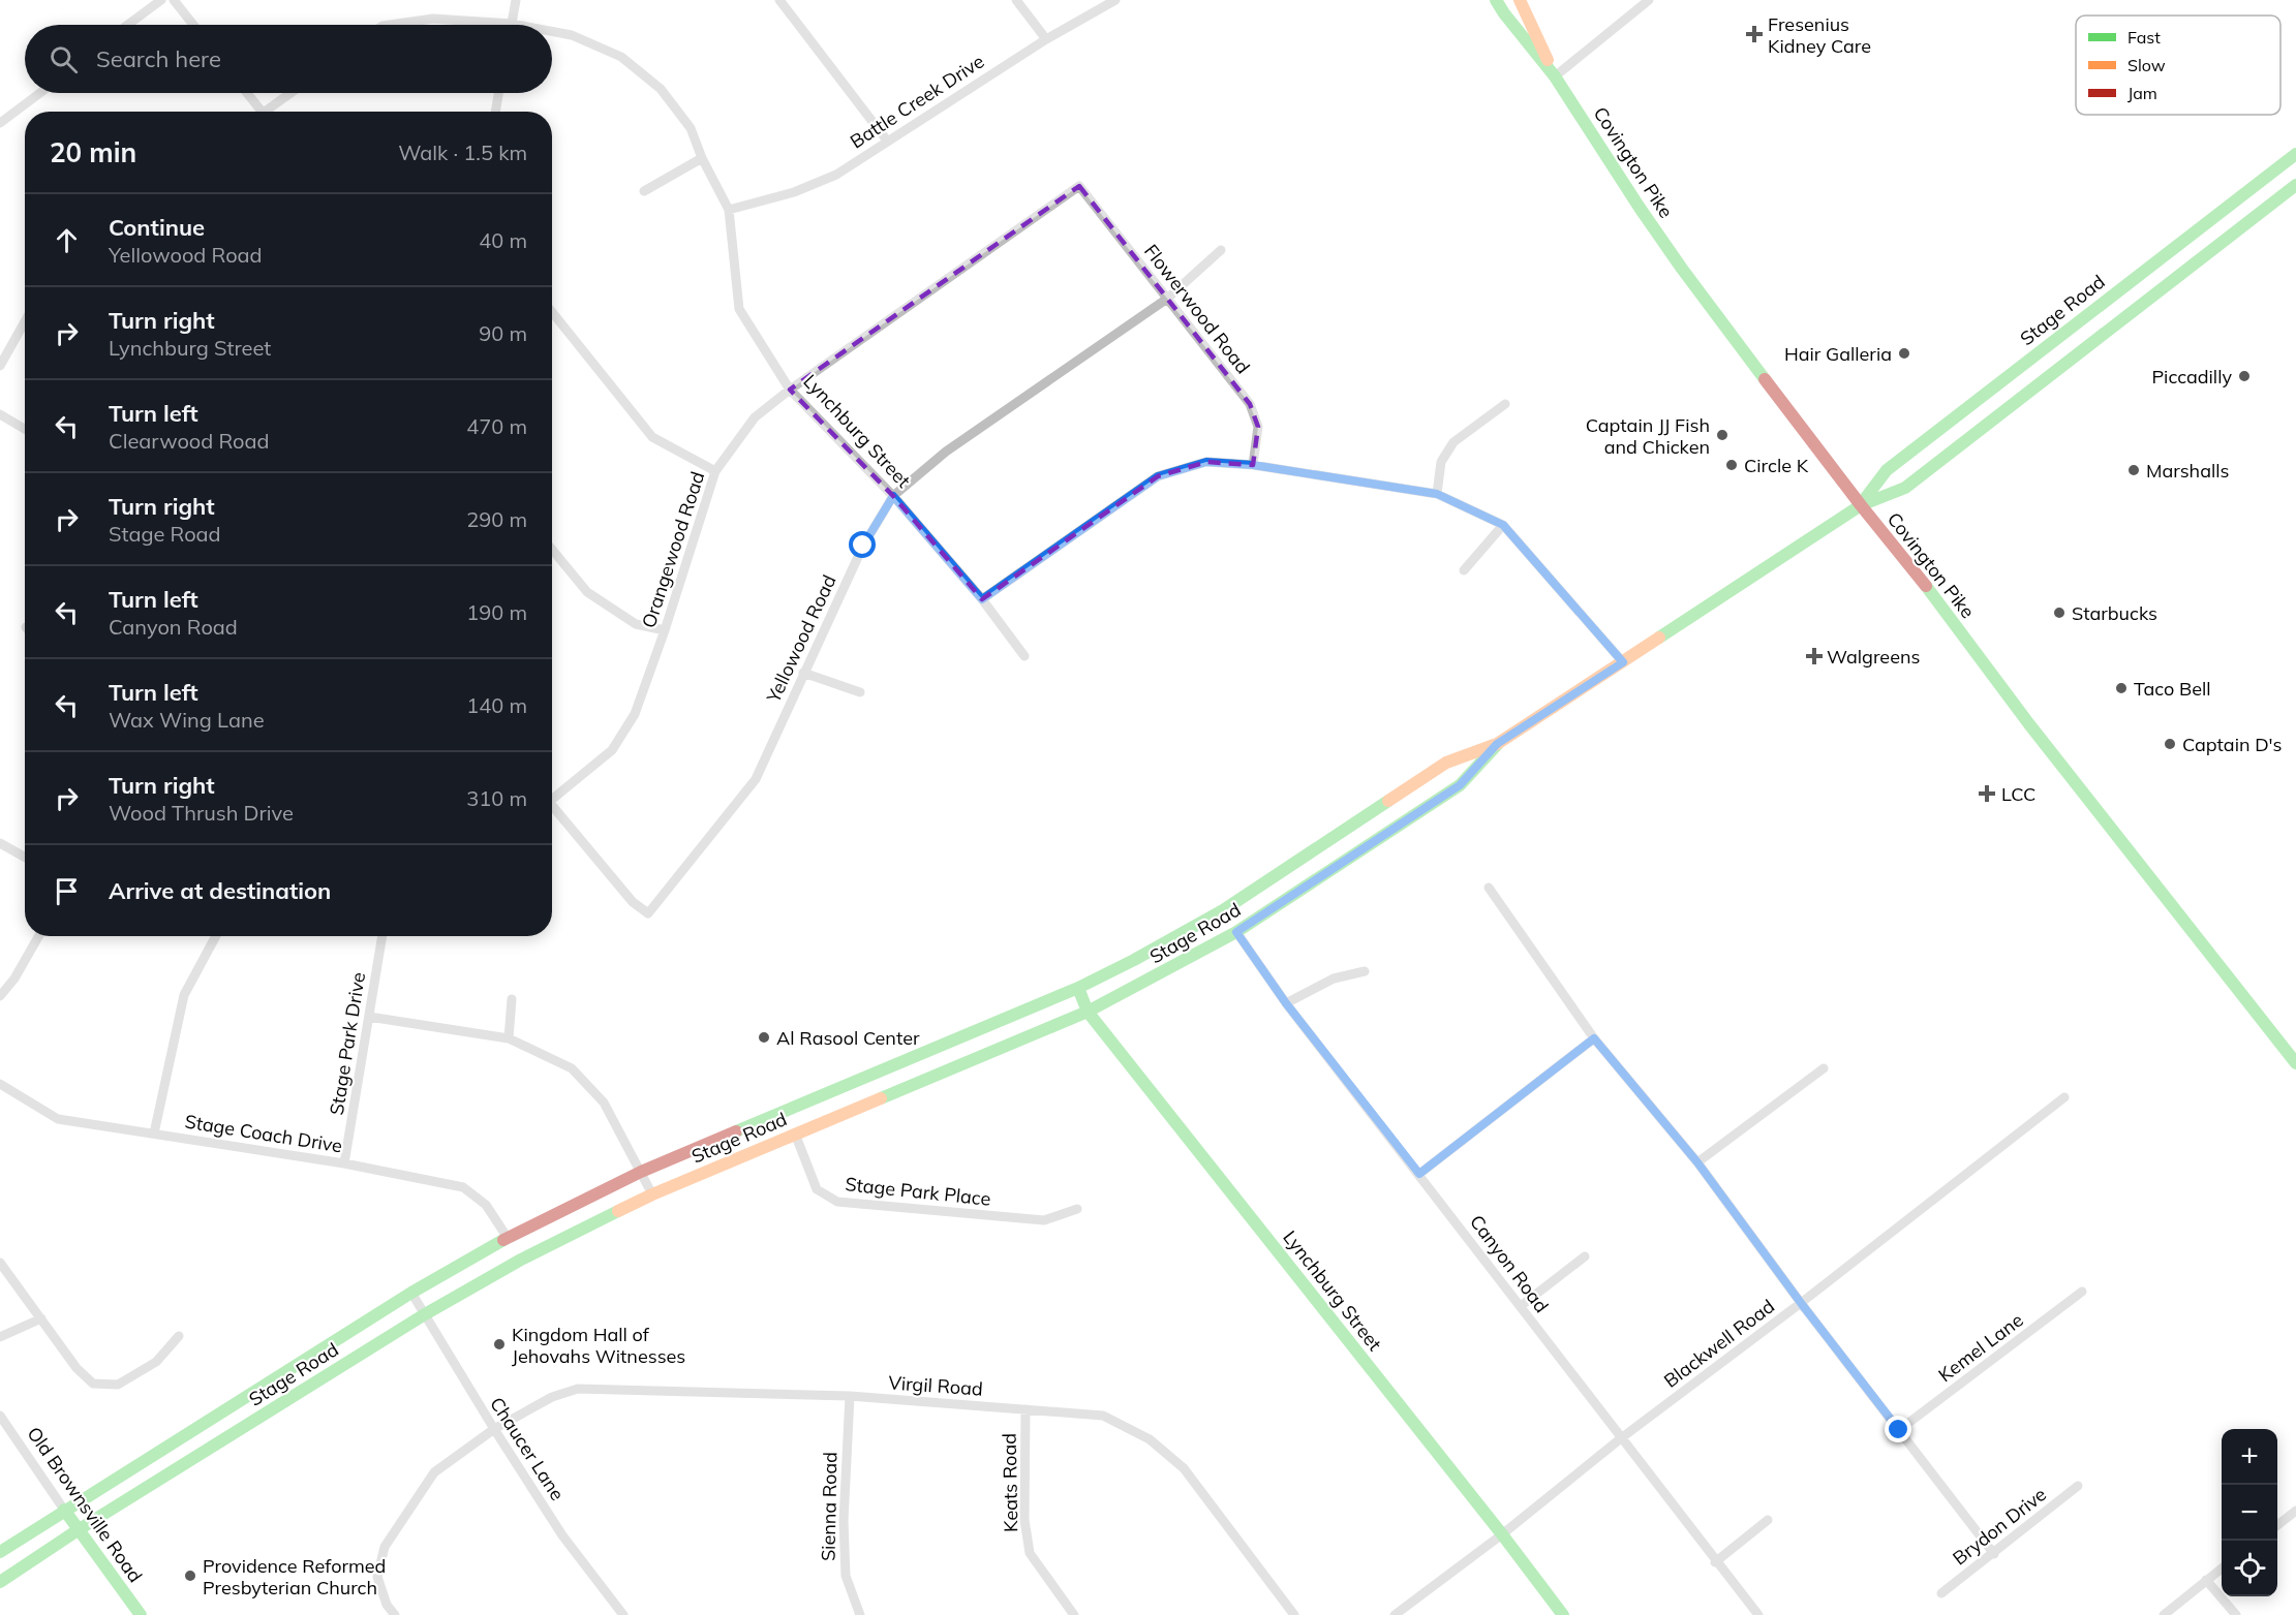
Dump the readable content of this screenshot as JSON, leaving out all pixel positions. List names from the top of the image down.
{
  "streets": {
    "main road": [
      "Covington Pike",
      "Stage Road",
      "Lynchburg Street",
      "Old Brownsville Road"
    ],
    "street": [
      "Battle Creek Drive",
      "Flowerwood Road",
      "Orangewood Road",
      "Yellowood Road",
      "Stage Park Drive",
      "Stage Coach Drive",
      "Stage Park Place",
      "Canyon Road",
      "Blackwell Road",
      "Kemel Lane",
      "Virgil Road",
      "Chaucer Lane",
      "Keats Road",
      "Sienna Road",
      "Brydon Drive"
    ]
  },
  "crossings": [
    ["Battle Creek Drive", "Lynchburg Street"],
    ["Covington Pike", "Stage Road"],
    ["Flowerwood Road", "Orangewood Road"],
    ["Flowerwood Road", "Yellowood Road"],
    ["Stage Road", "Lynchburg Street"],
    ["Stage Road", "Stage Coach Drive"],
    ["Stage Road", "Stage Park Place"],
    ["Stage Road", "Canyon Road"],
    ["Stage Road", "Chaucer Lane"],
    ["Stage Road", "Old Brownsville Road"],
    ["Lynchburg Street", "Orangewood Road"],
    ["Lynchburg Street", "Yellowood Road"],
    ["Lynchburg Street", "Blackwell Road"],
    ["Stage Park Drive", "Stage Coach Drive"],
    ["Canyon Road", "Blackwell Road"],
    ["Virgil Road", "Chaucer Lane"],
    ["Virgil Road", "Keats Road"],
    ["Virgil Road", "Sienna Road"]
  ],
  "places": {
    "health": ["Fresenius Kidney Care", "Walgreens", "LCC"],
    "other": [
      "Hair Galleria",
      "Piccadilly",
      "Captain JJ Fish and Chicken",
      "Circle K",
      "Marshalls",
      "Starbucks",
      "Taco Bell",
      "Captain D's",
      "Al Rasool Center",
      "Kingdom Hall of Jehovahs Witnesses",
      "Providence Reformed Presbyterian Church"
    ]
  },
  "legend": ["Fast", "Slow", "Jam"],
  "page": {
    "search": "Search here",
    "heading": ["20 min", "Walk · 1.5 km"],
    "list": [
      ["Continue", "Yellowood Road", "40 m"],
      ["Turn right", "Lynchburg Street", "90 m"],
      ["Turn left", "Clearwood Road", "470 m"],
      ["Turn right", "Stage Road", "290 m"],
      ["Turn left", "Canyon Road", "190 m"],
      ["Turn left", "Wax Wing Lane", "140 m"],
      ["Turn right", "Wood Thrush Drive", "310 m"],
      "Arrive at destination"
    ],
    "map_buttons": ["+", "−"]
  }
}
